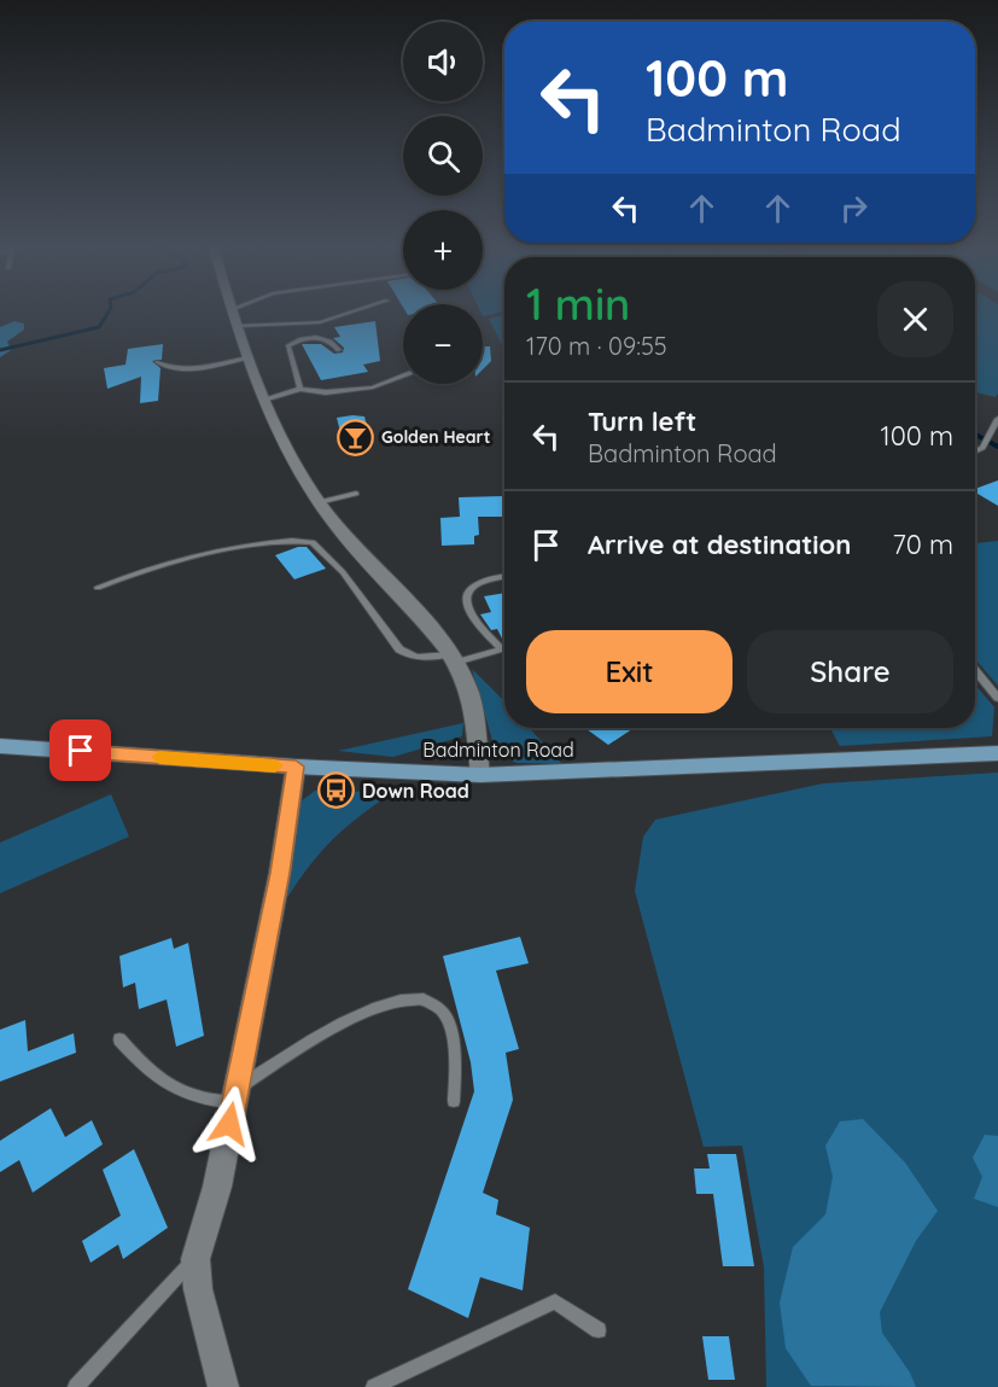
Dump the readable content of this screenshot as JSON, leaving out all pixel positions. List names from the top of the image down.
{
  "streets": {
    "main road": ["Badminton Road"]
  },
  "places": {
    "bar": ["Golden Heart"],
    "bus stop": ["Down Road"]
  },
  "page": {
    "map_buttons": ["+", "−"],
    "turn": ["100 m", "Badminton Road"],
    "heading": ["1 min", "170 m · 09:55"],
    "list": [
      {
        "name": "Turn left",
        "note": "Badminton Road",
        "value": "100 m"
      },
      {
        "name": "Arrive at destination",
        "value": "70 m"
      }
    ],
    "buttons": ["Exit", "Share"]
  }
}
